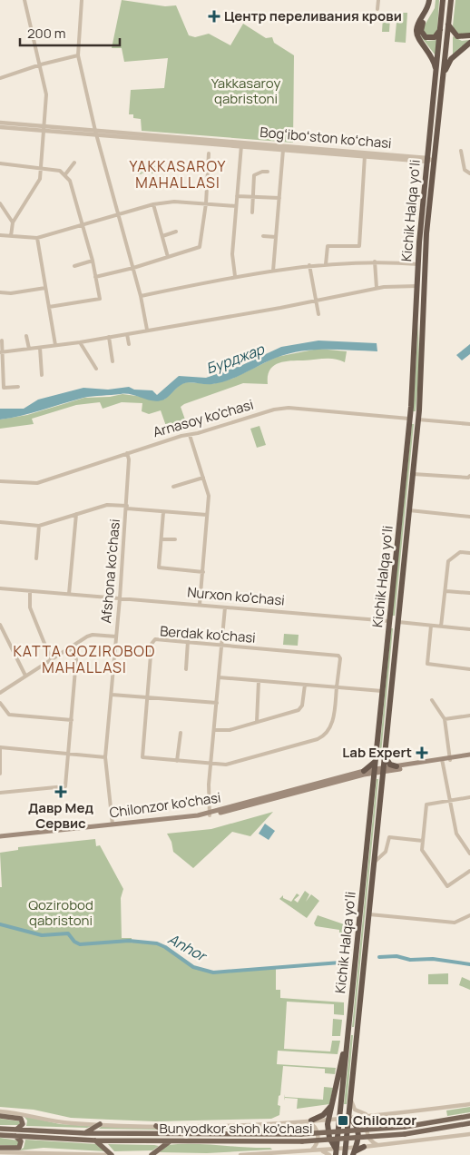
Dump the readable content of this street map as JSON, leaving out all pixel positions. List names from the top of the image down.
{
  "streets": {
    "highway": ["Kichik Halqa yo'li", "Arnasoy ko'chasi", "Nurxon ko'chasi"],
    "main road": ["Chilonzor ko'chasi", "Bunyodkor shoh ko'chasi"],
    "street": ["Bogʻiboʻston koʻchasi", "Afshona ko'chasi", "Berdak ko'chasi"]
  },
  "crossings": [
    ["Bogʻiboʻston koʻchasi", "Kichik Halqa yo'li"],
    ["Kichik Halqa yo'li", "Arnasoy ko'chasi"],
    ["Kichik Halqa yo'li", "Nurxon ko'chasi"],
    ["Kichik Halqa yo'li", "Chilonzor ko'chasi"],
    ["Arnasoy ko'chasi", "Afshona ko'chasi"],
    ["Afshona ko'chasi", "Nurxon ko'chasi"],
    ["Afshona ko'chasi", "Chilonzor ko'chasi"]
  ],
  "districts": ["YAKKASAROY MAHALLASI", "KATTA QOZIROBOD MAHALLASI"],
  "water": ["Бурджар", "Anhor"],
  "parks": ["Yakkasaroy qabristoni", "Qozirobod qabristoni"],
  "places": {
    "health": ["Центр переливания крови", "Lab Expert", "Давр Мед Сервис"],
    "transit": ["Chilonzor"]
  },
  "scale_bar": "200 m"
}
